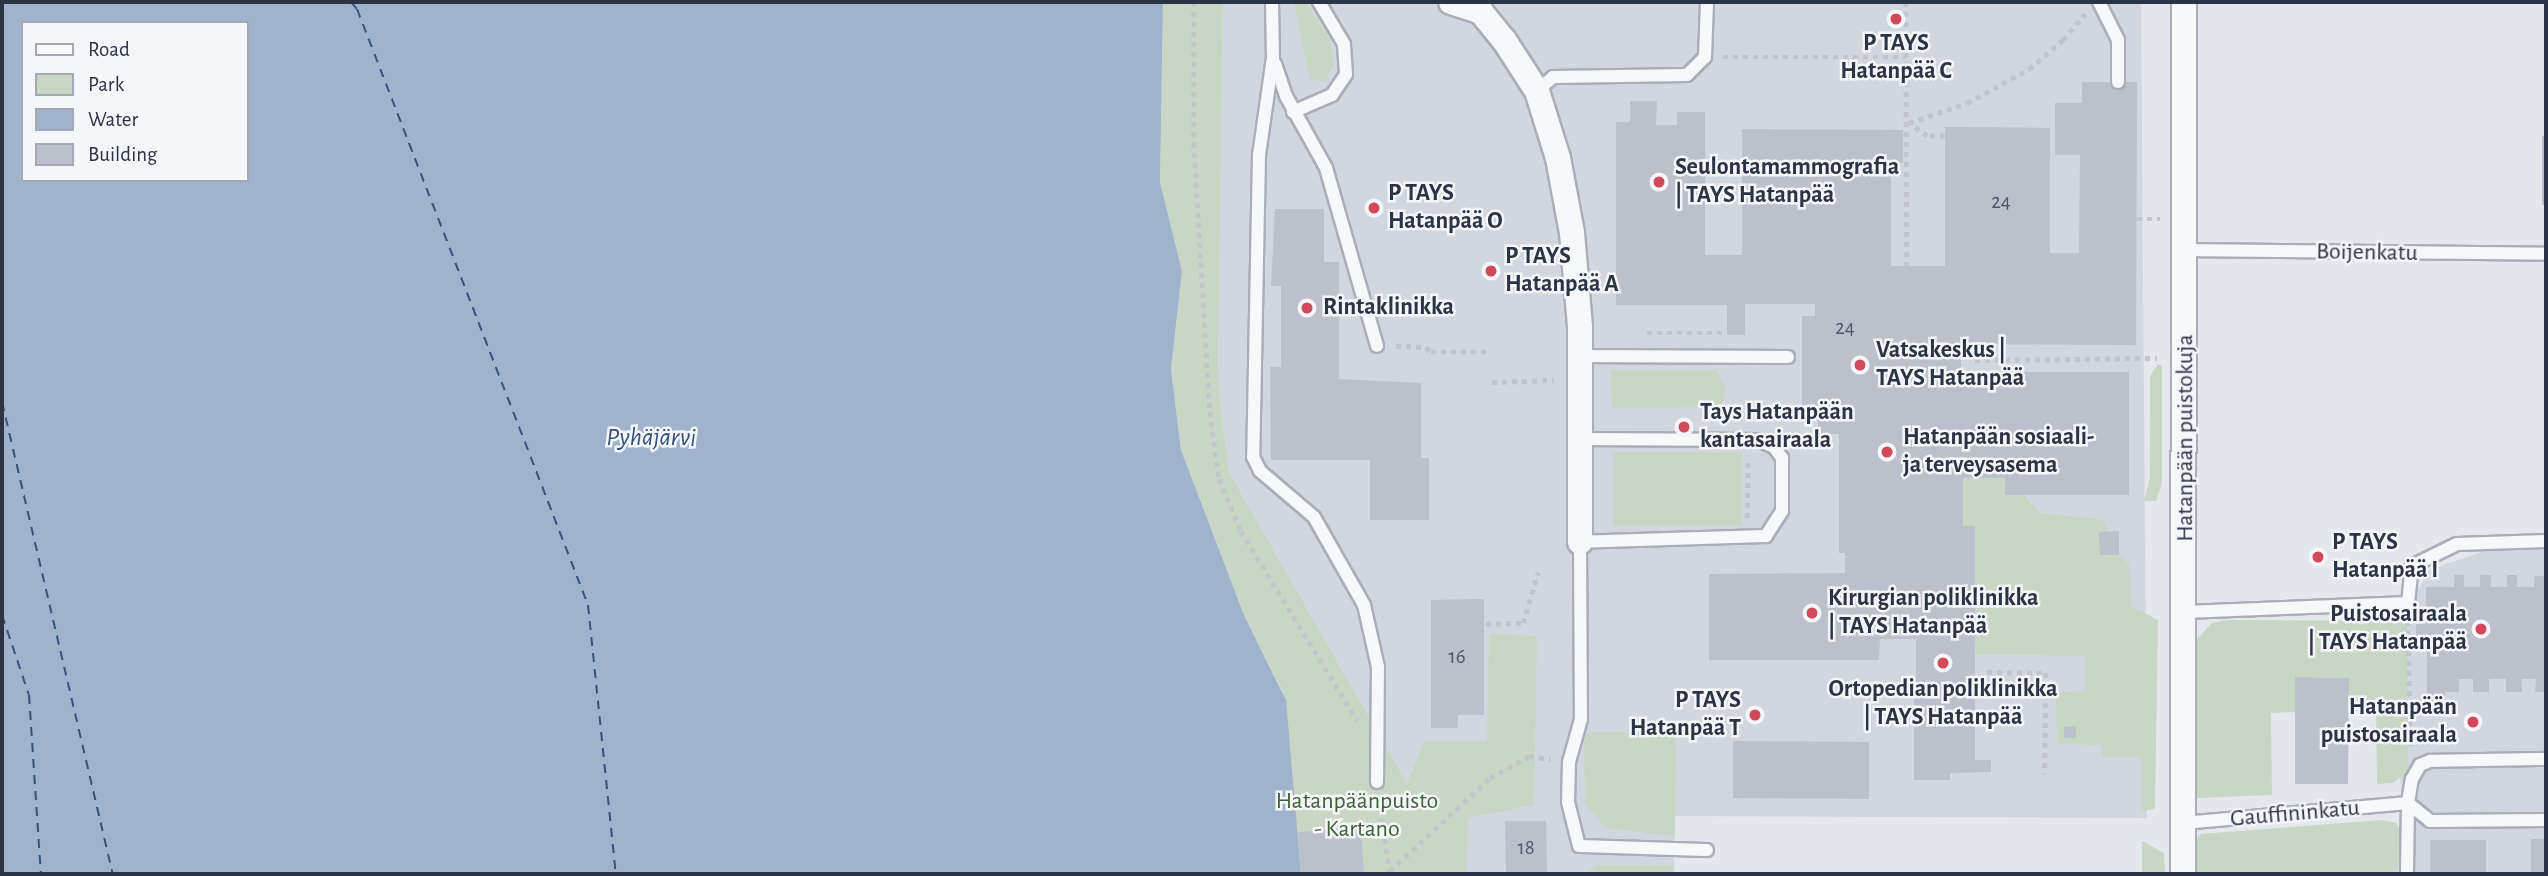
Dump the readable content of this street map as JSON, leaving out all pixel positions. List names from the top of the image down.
{
  "streets": {
    "street": ["Hatanpään puistokuja"],
    "lane": ["Boijenkatu", "Gauffininkatu"]
  },
  "crossings": [
    ["Boijenkatu", "Hatanpään puistokuja"],
    ["Hatanpään puistokuja", "Gauffininkatu"]
  ],
  "water": ["Pyhäjärvi"],
  "parks": ["Hatanpäänpuisto - Kartano"],
  "places": [
    "P TAYS Hatanpää C",
    "Seulontamammografia | TAYS Hatanpää",
    "P TAYS Hatanpää O",
    "P TAYS Hatanpää A",
    "Rintaklinikka",
    "Vatsakeskus | TAYS Hatanpää",
    "Tays Hatanpään kantasairaala",
    "Hatanpään sosiaali- ja terveysasema",
    "P TAYS Hatanpää I",
    "Kirurgian poliklinikka | TAYS Hatanpää",
    "Puistosairaala | TAYS Hatanpää",
    "Ortopedian poliklinikka | TAYS Hatanpää",
    "P TAYS Hatanpää T",
    "Hatanpään puistosairaala"
  ],
  "house_numbers": [
    "24",
    "24",
    "16",
    "18"
  ],
  "legend": [
    "Road",
    "Park",
    "Water",
    "Building"
  ]
}
